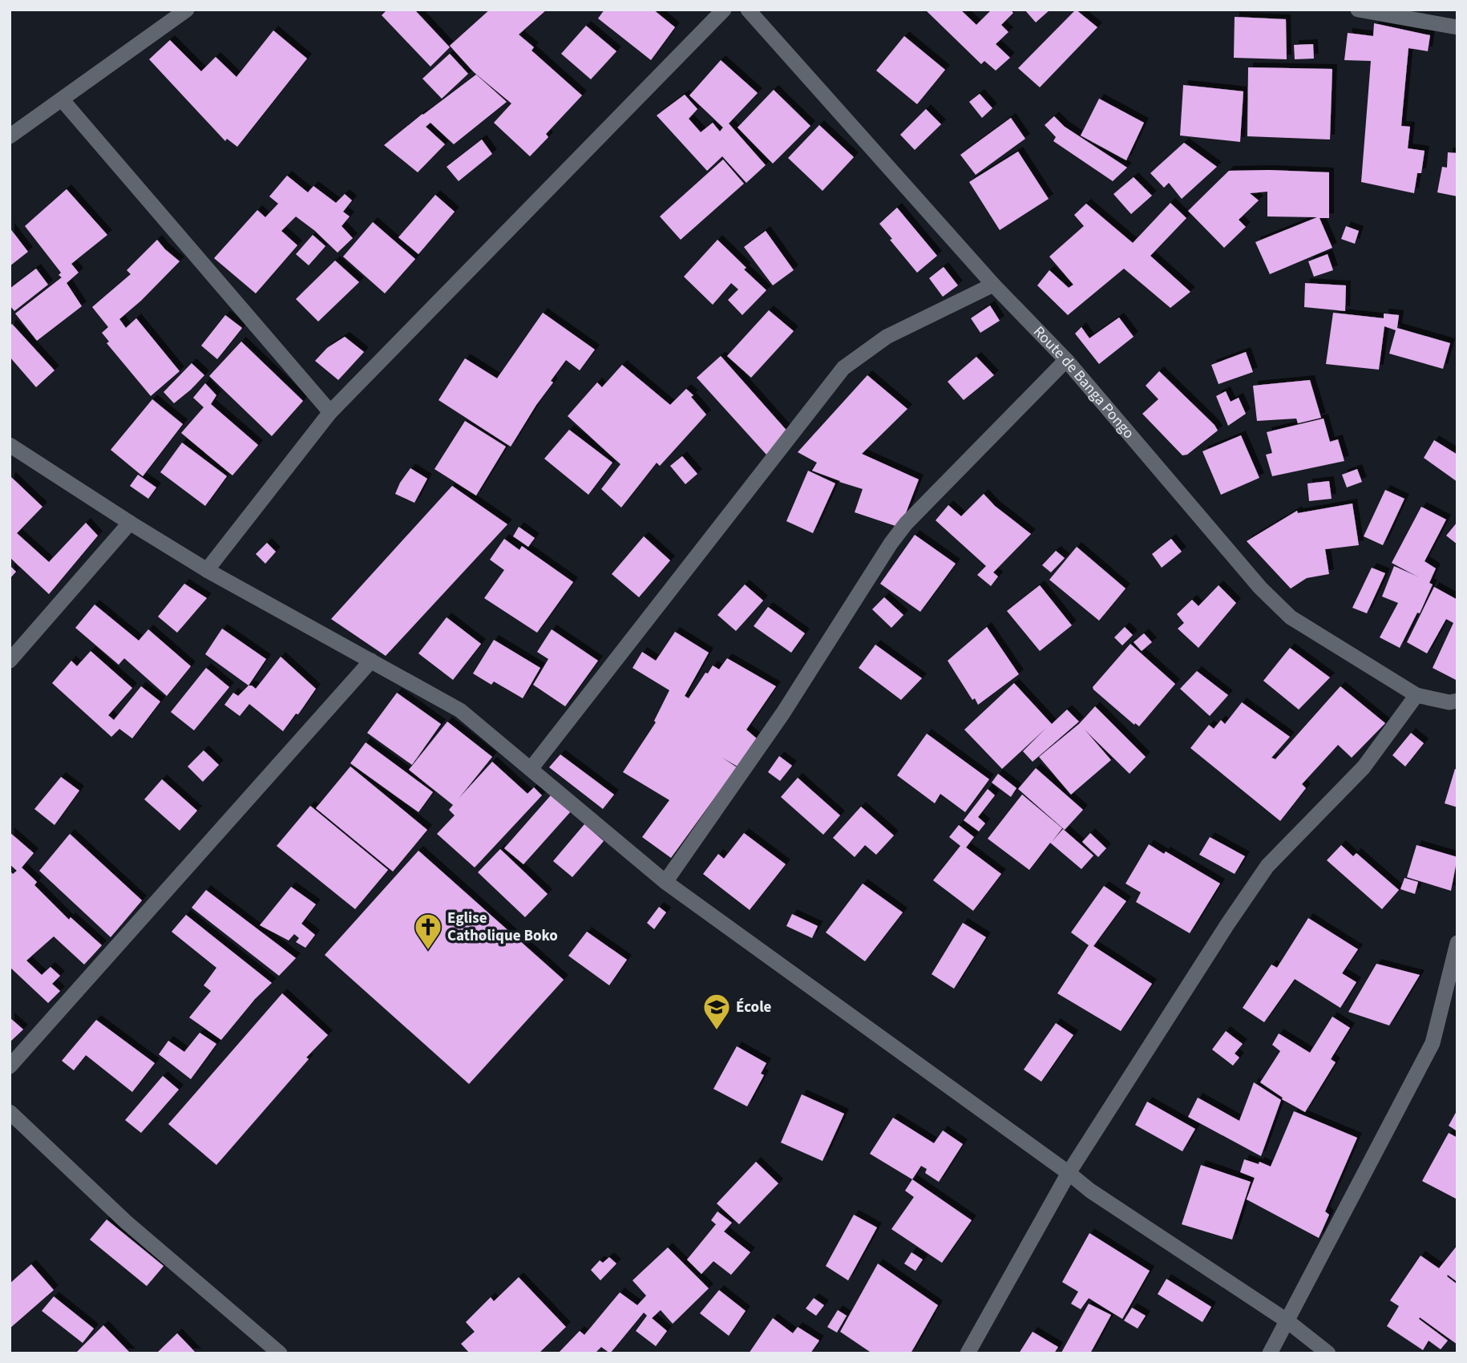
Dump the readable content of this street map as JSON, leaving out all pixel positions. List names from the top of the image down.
{
  "streets": {
    "street": ["Route de Banga Pongo"]
  },
  "places": {
    "church": ["Eglise Catholique Boko"],
    "school or university": ["École"]
  }
}
